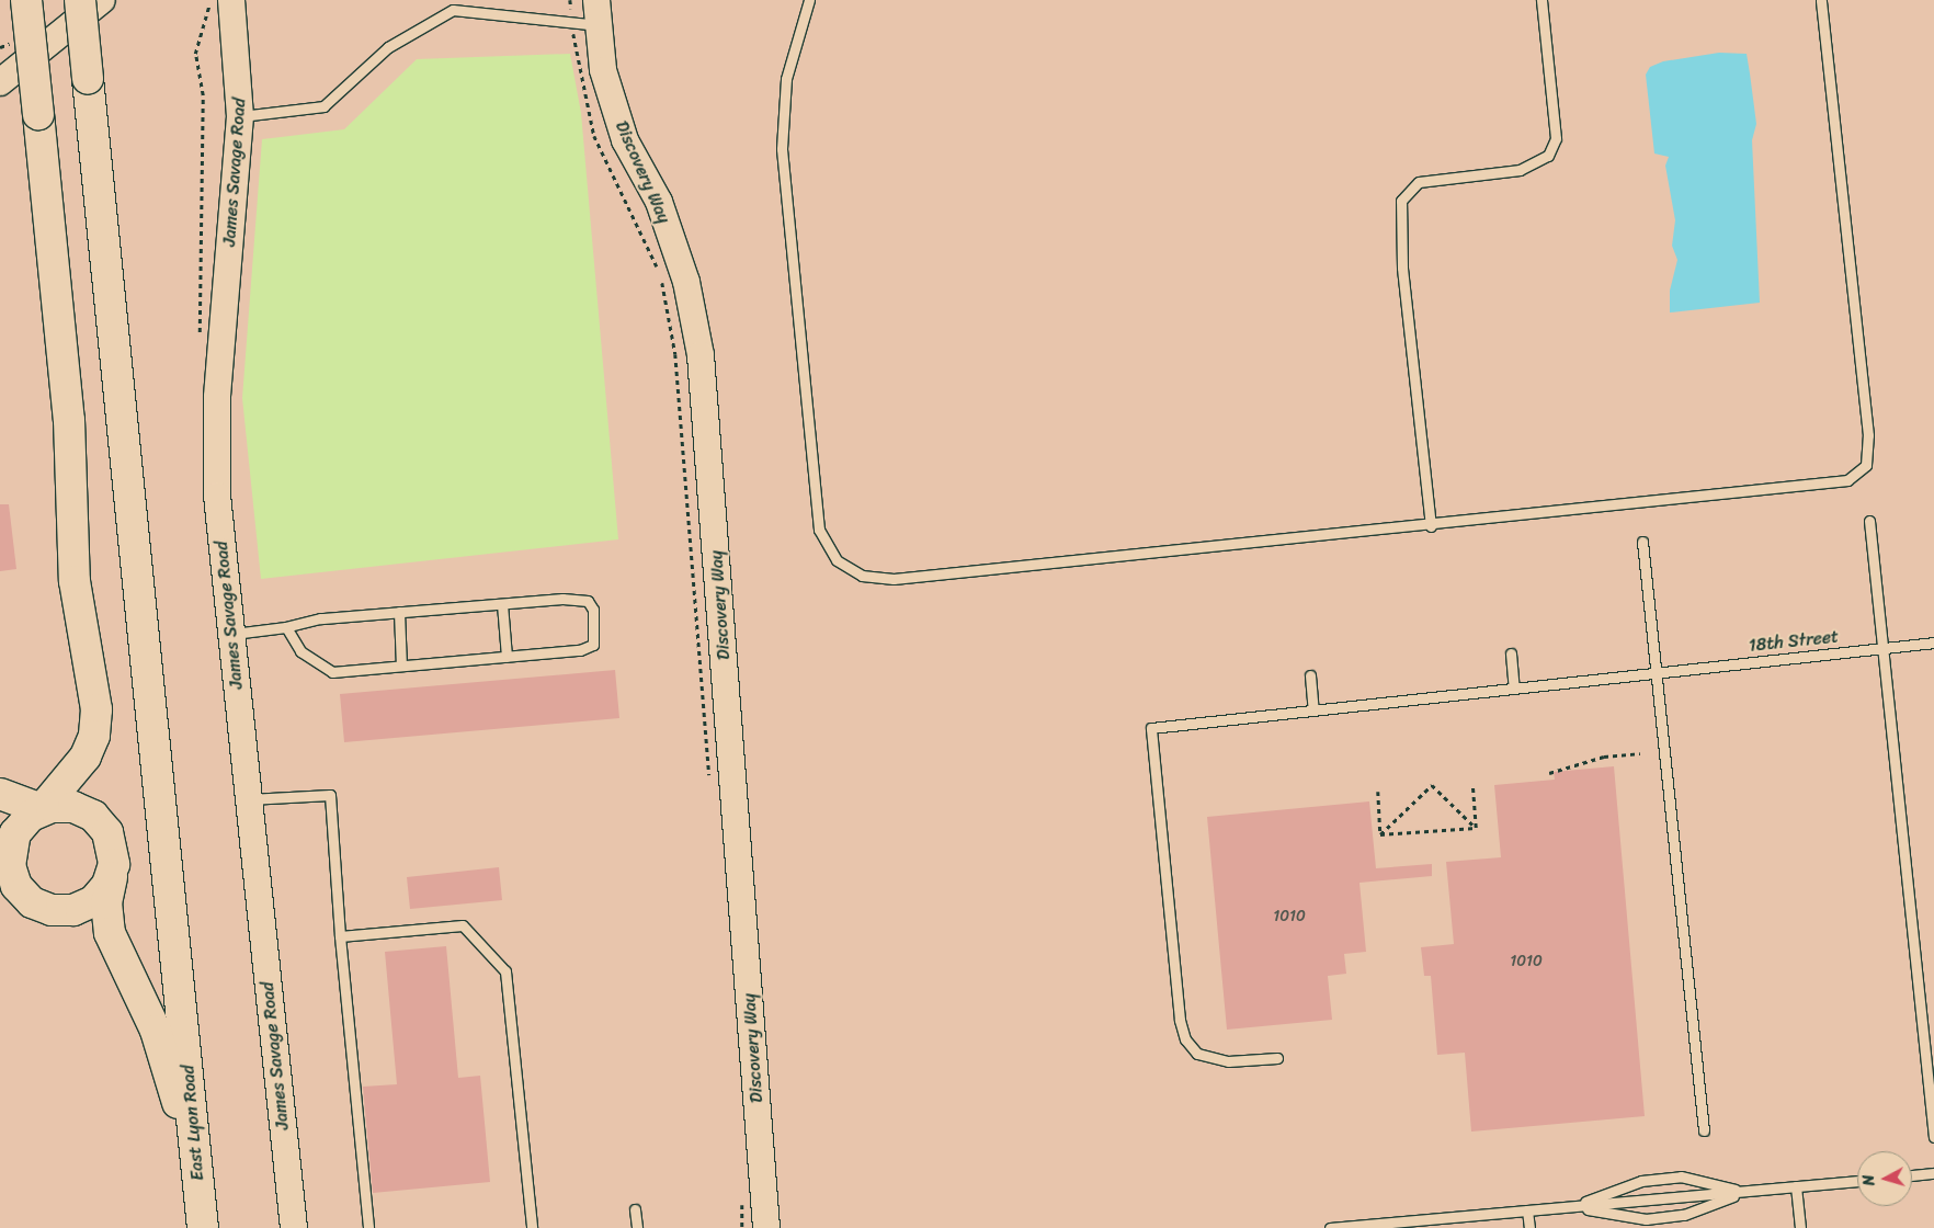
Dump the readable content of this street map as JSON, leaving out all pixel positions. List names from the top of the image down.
{
  "streets": {
    "highway": ["East Lyon Road"],
    "street": ["James Savage Road", "Discovery Way"],
    "lane": ["18th Street"]
  },
  "house_numbers": ["1010", "1010"],
  "north": "left"
}
